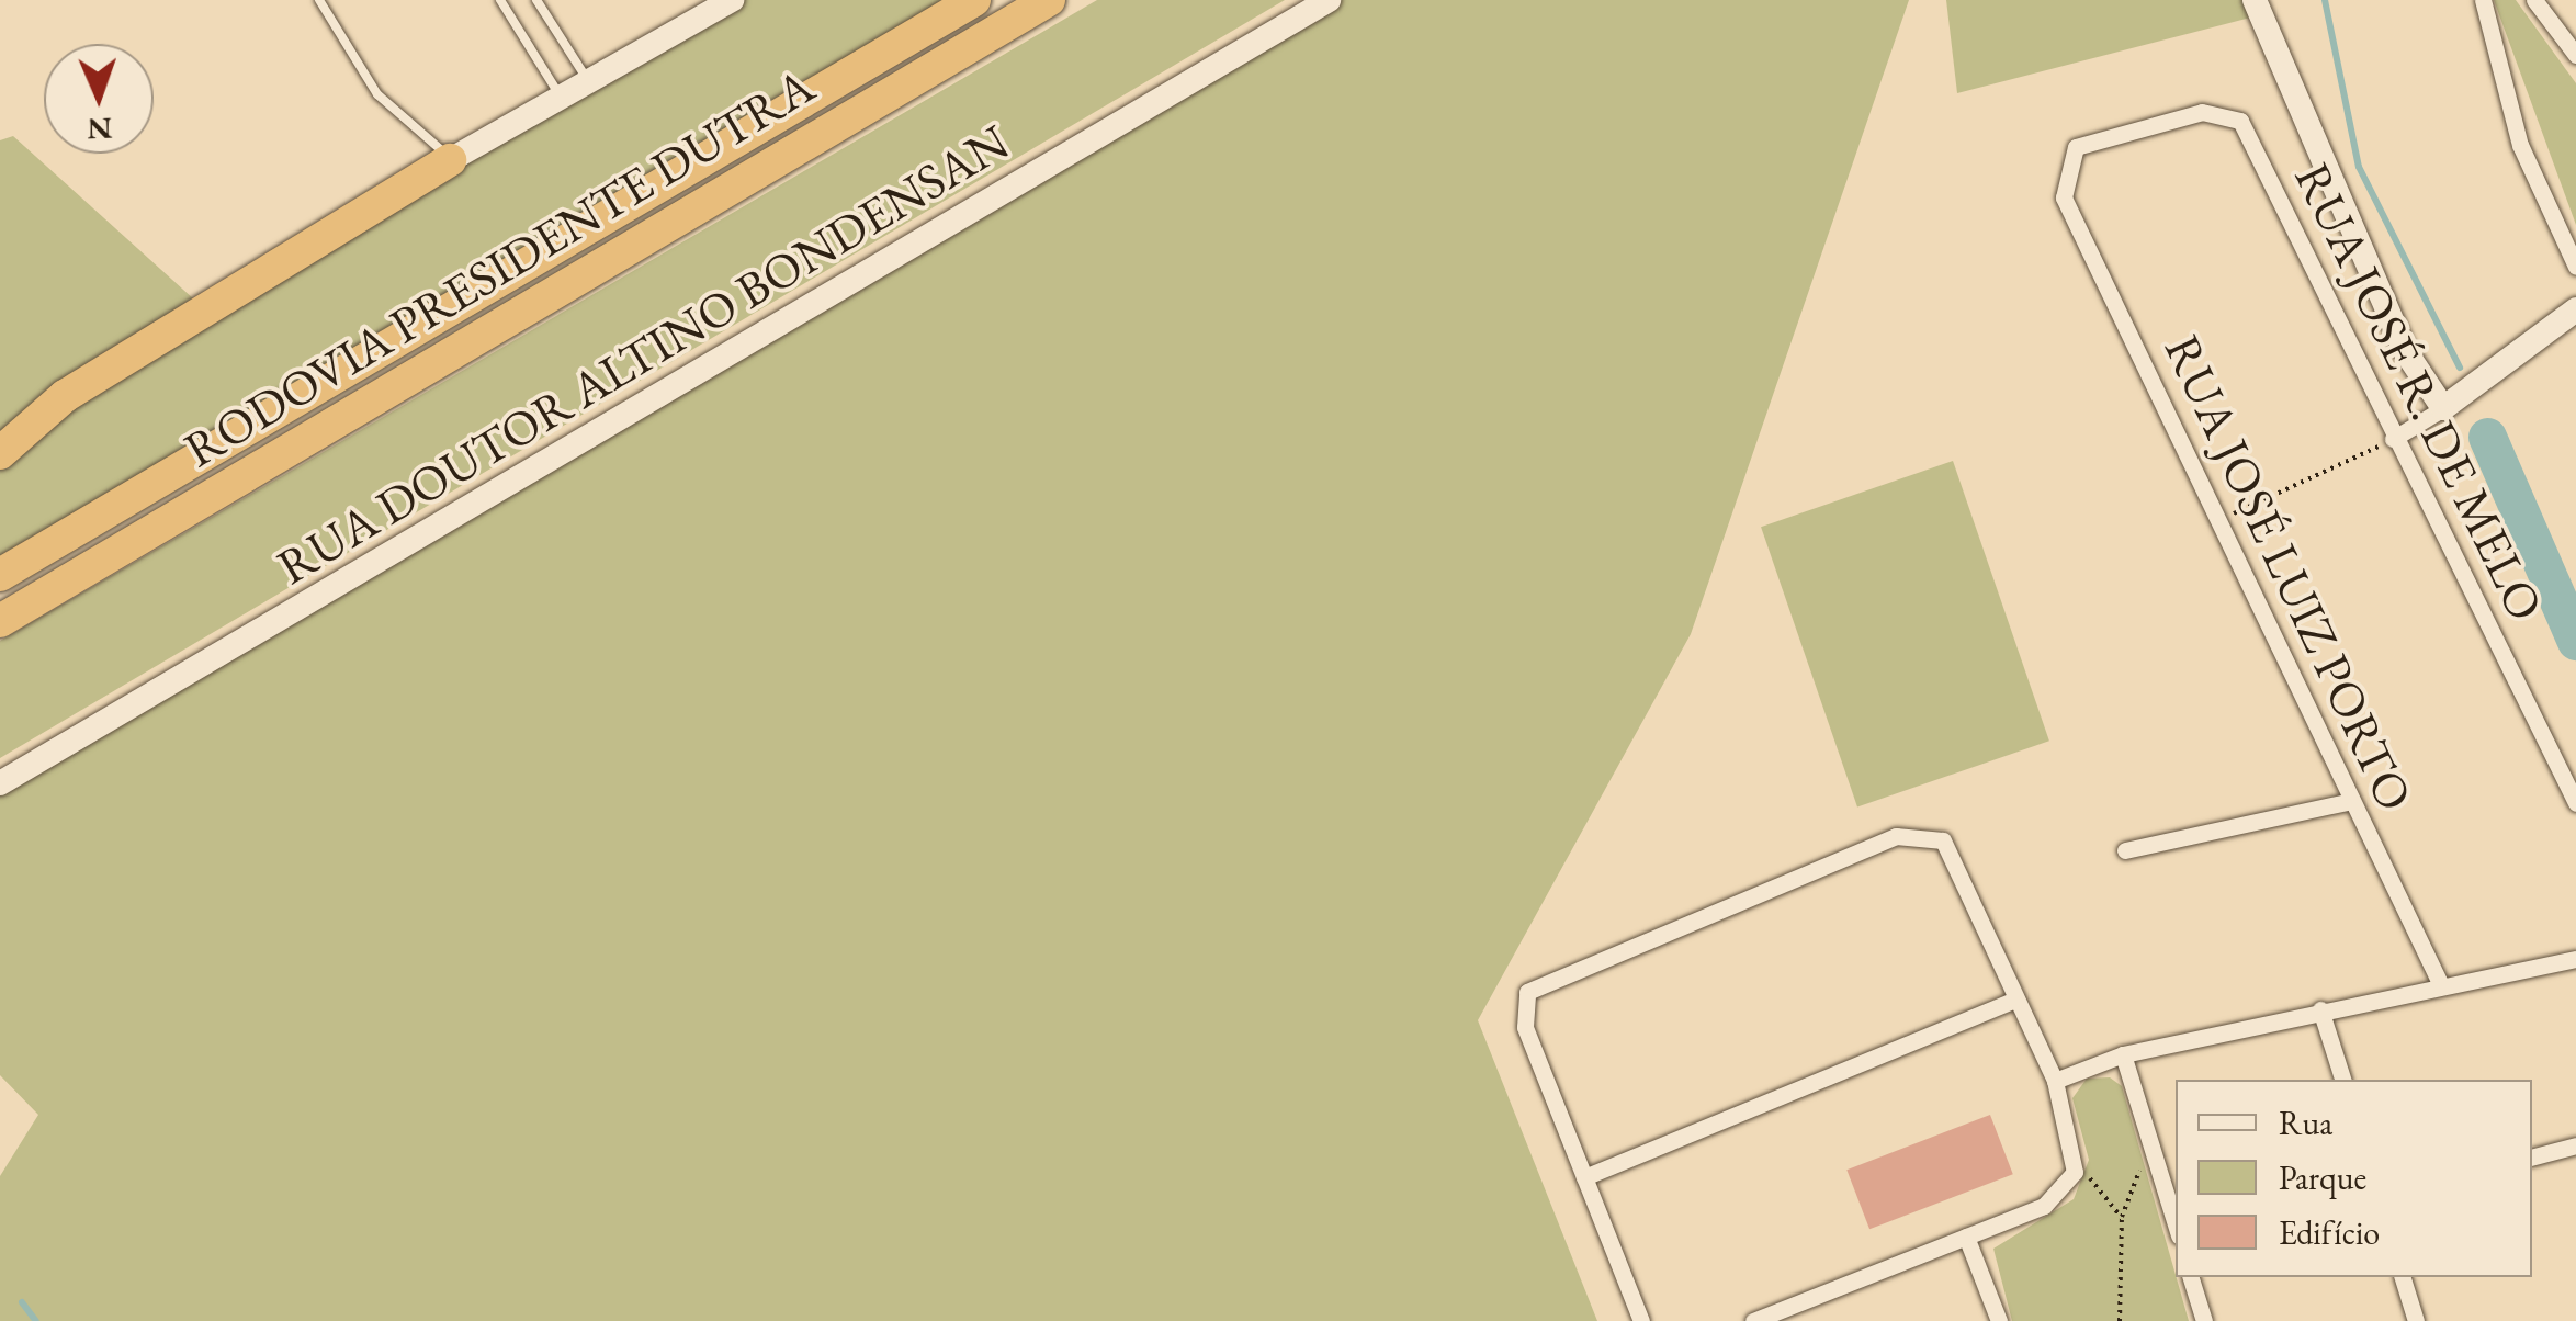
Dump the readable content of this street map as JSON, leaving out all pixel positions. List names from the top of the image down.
{
  "streets": {
    "highway": ["RODOVIA PRESIDENTE DUTRA"],
    "street": ["RUA DOUTOR ALTINO BONDENSAN", "RUA JOSÉ R. DE MELO", "RUA JOSÉ LUIZ PORTO"]
  },
  "crossings": [
    ["RUA JOSÉ R. DE MELO", "RUA JOSÉ LUIZ PORTO"]
  ],
  "legend": ["Rua", "Parque", "Edifício"],
  "north": "bottom"
}
